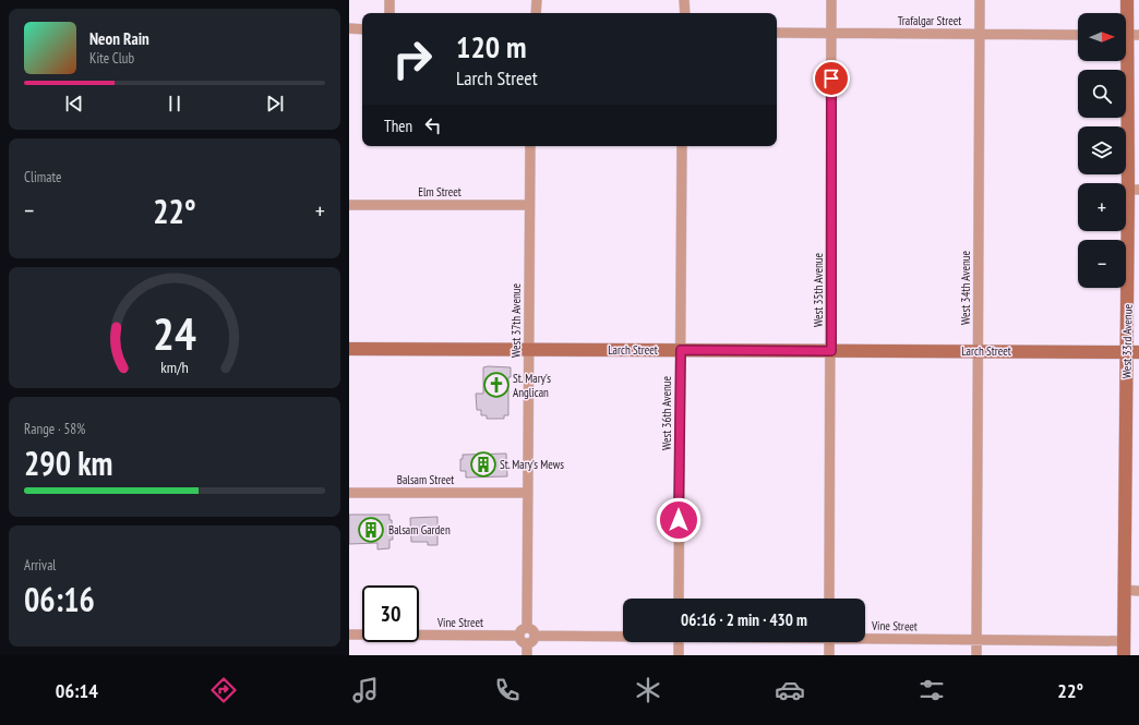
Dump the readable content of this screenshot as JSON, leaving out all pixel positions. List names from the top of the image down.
{
  "streets": {
    "street": [
      "Trafalgar Street",
      "Elm Street",
      "West 34th Avenue",
      "West 35th Avenue",
      "West 37th Avenue",
      "West 33rd Avenue",
      "Larch Street",
      "West 36th Avenue",
      "Balsam Street",
      "Vine Street"
    ]
  },
  "crossings": [
    ["Trafalgar Street", "West 34th Avenue"],
    ["Trafalgar Street", "West 35th Avenue"],
    ["Elm Street", "West 37th Avenue"],
    ["West 34th Avenue", "Larch Street"],
    ["West 34th Avenue", "Vine Street"],
    ["West 35th Avenue", "Larch Street"],
    ["West 37th Avenue", "Larch Street"],
    ["West 37th Avenue", "Balsam Street"],
    ["West 37th Avenue", "Vine Street"],
    ["West 33rd Avenue", "Larch Street"],
    ["West 33rd Avenue", "Vine Street"],
    ["Larch Street", "West 36th Avenue"]
  ],
  "places": {
    "church": ["St. Mary's Anglican"],
    "building": ["St. Mary's Mews", "Balsam Garden"]
  },
  "north": "right",
  "page": {
    "map_buttons": ["+", "−"],
    "turn": ["120 m", "Larch Street"],
    "song": ["Neon Rain", "Kite Club"],
    "then": "Then",
    "tile": [
      "Climate",
      ["Range · 58%", "290 km"],
      ["Arrival", "06:16"]
    ],
    "heat": ["−", "22°", "+"],
    "limit": "30",
    "trip": "06:16 · 2 min · 430 m",
    "tabs": ["06:14", "22°"],
    "gauge": ["24", "km/h"]
  }
}
